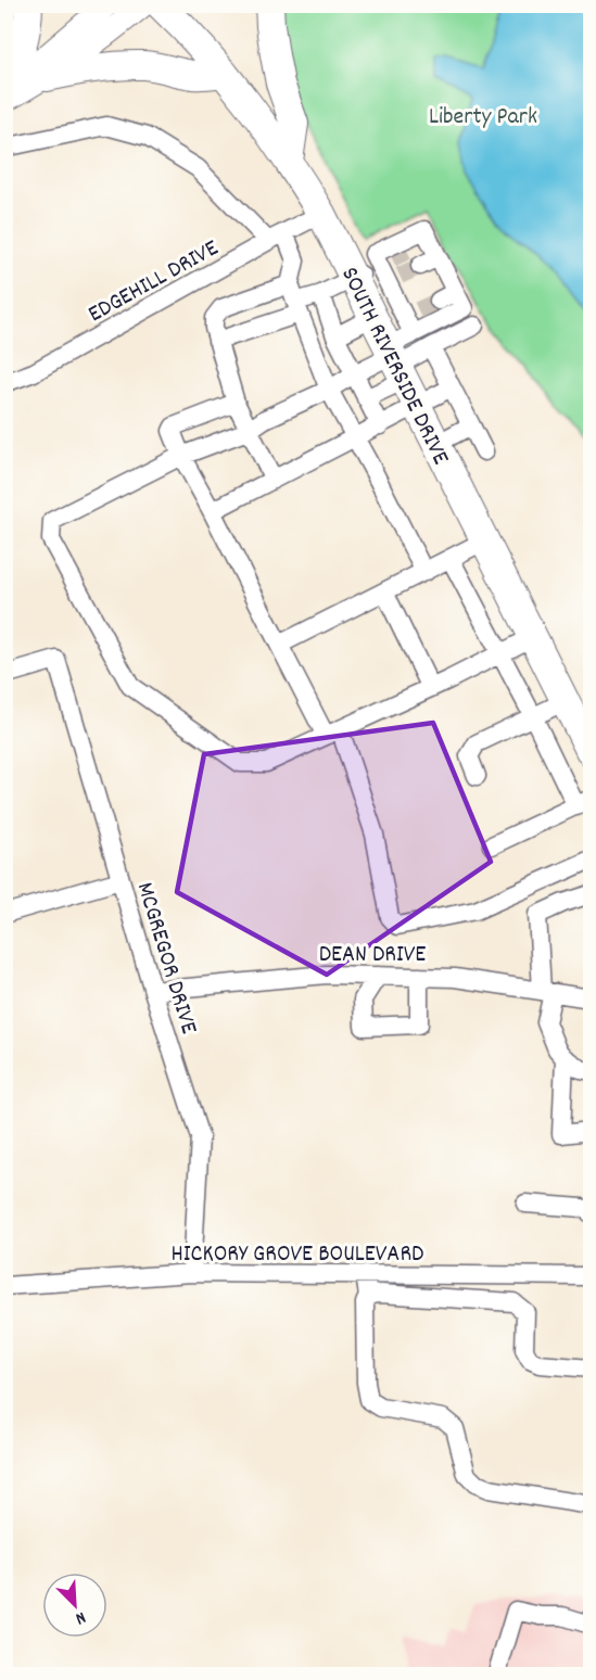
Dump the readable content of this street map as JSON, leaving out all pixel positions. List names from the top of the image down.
{
  "streets": {
    "highway": ["SOUTH RIVERSIDE DRIVE"],
    "street": [
      "EDGEHILL DRIVE",
      "DEAN DRIVE",
      "MCGREGOR DRIVE",
      "HICKORY GROVE BOULEVARD"
    ]
  },
  "crossings": [
    ["EDGEHILL DRIVE", "SOUTH RIVERSIDE DRIVE"],
    ["DEAN DRIVE", "MCGREGOR DRIVE"],
    ["MCGREGOR DRIVE", "HICKORY GROVE BOULEVARD"]
  ],
  "parks": ["Liberty Park"],
  "north": "bottom right"
}
